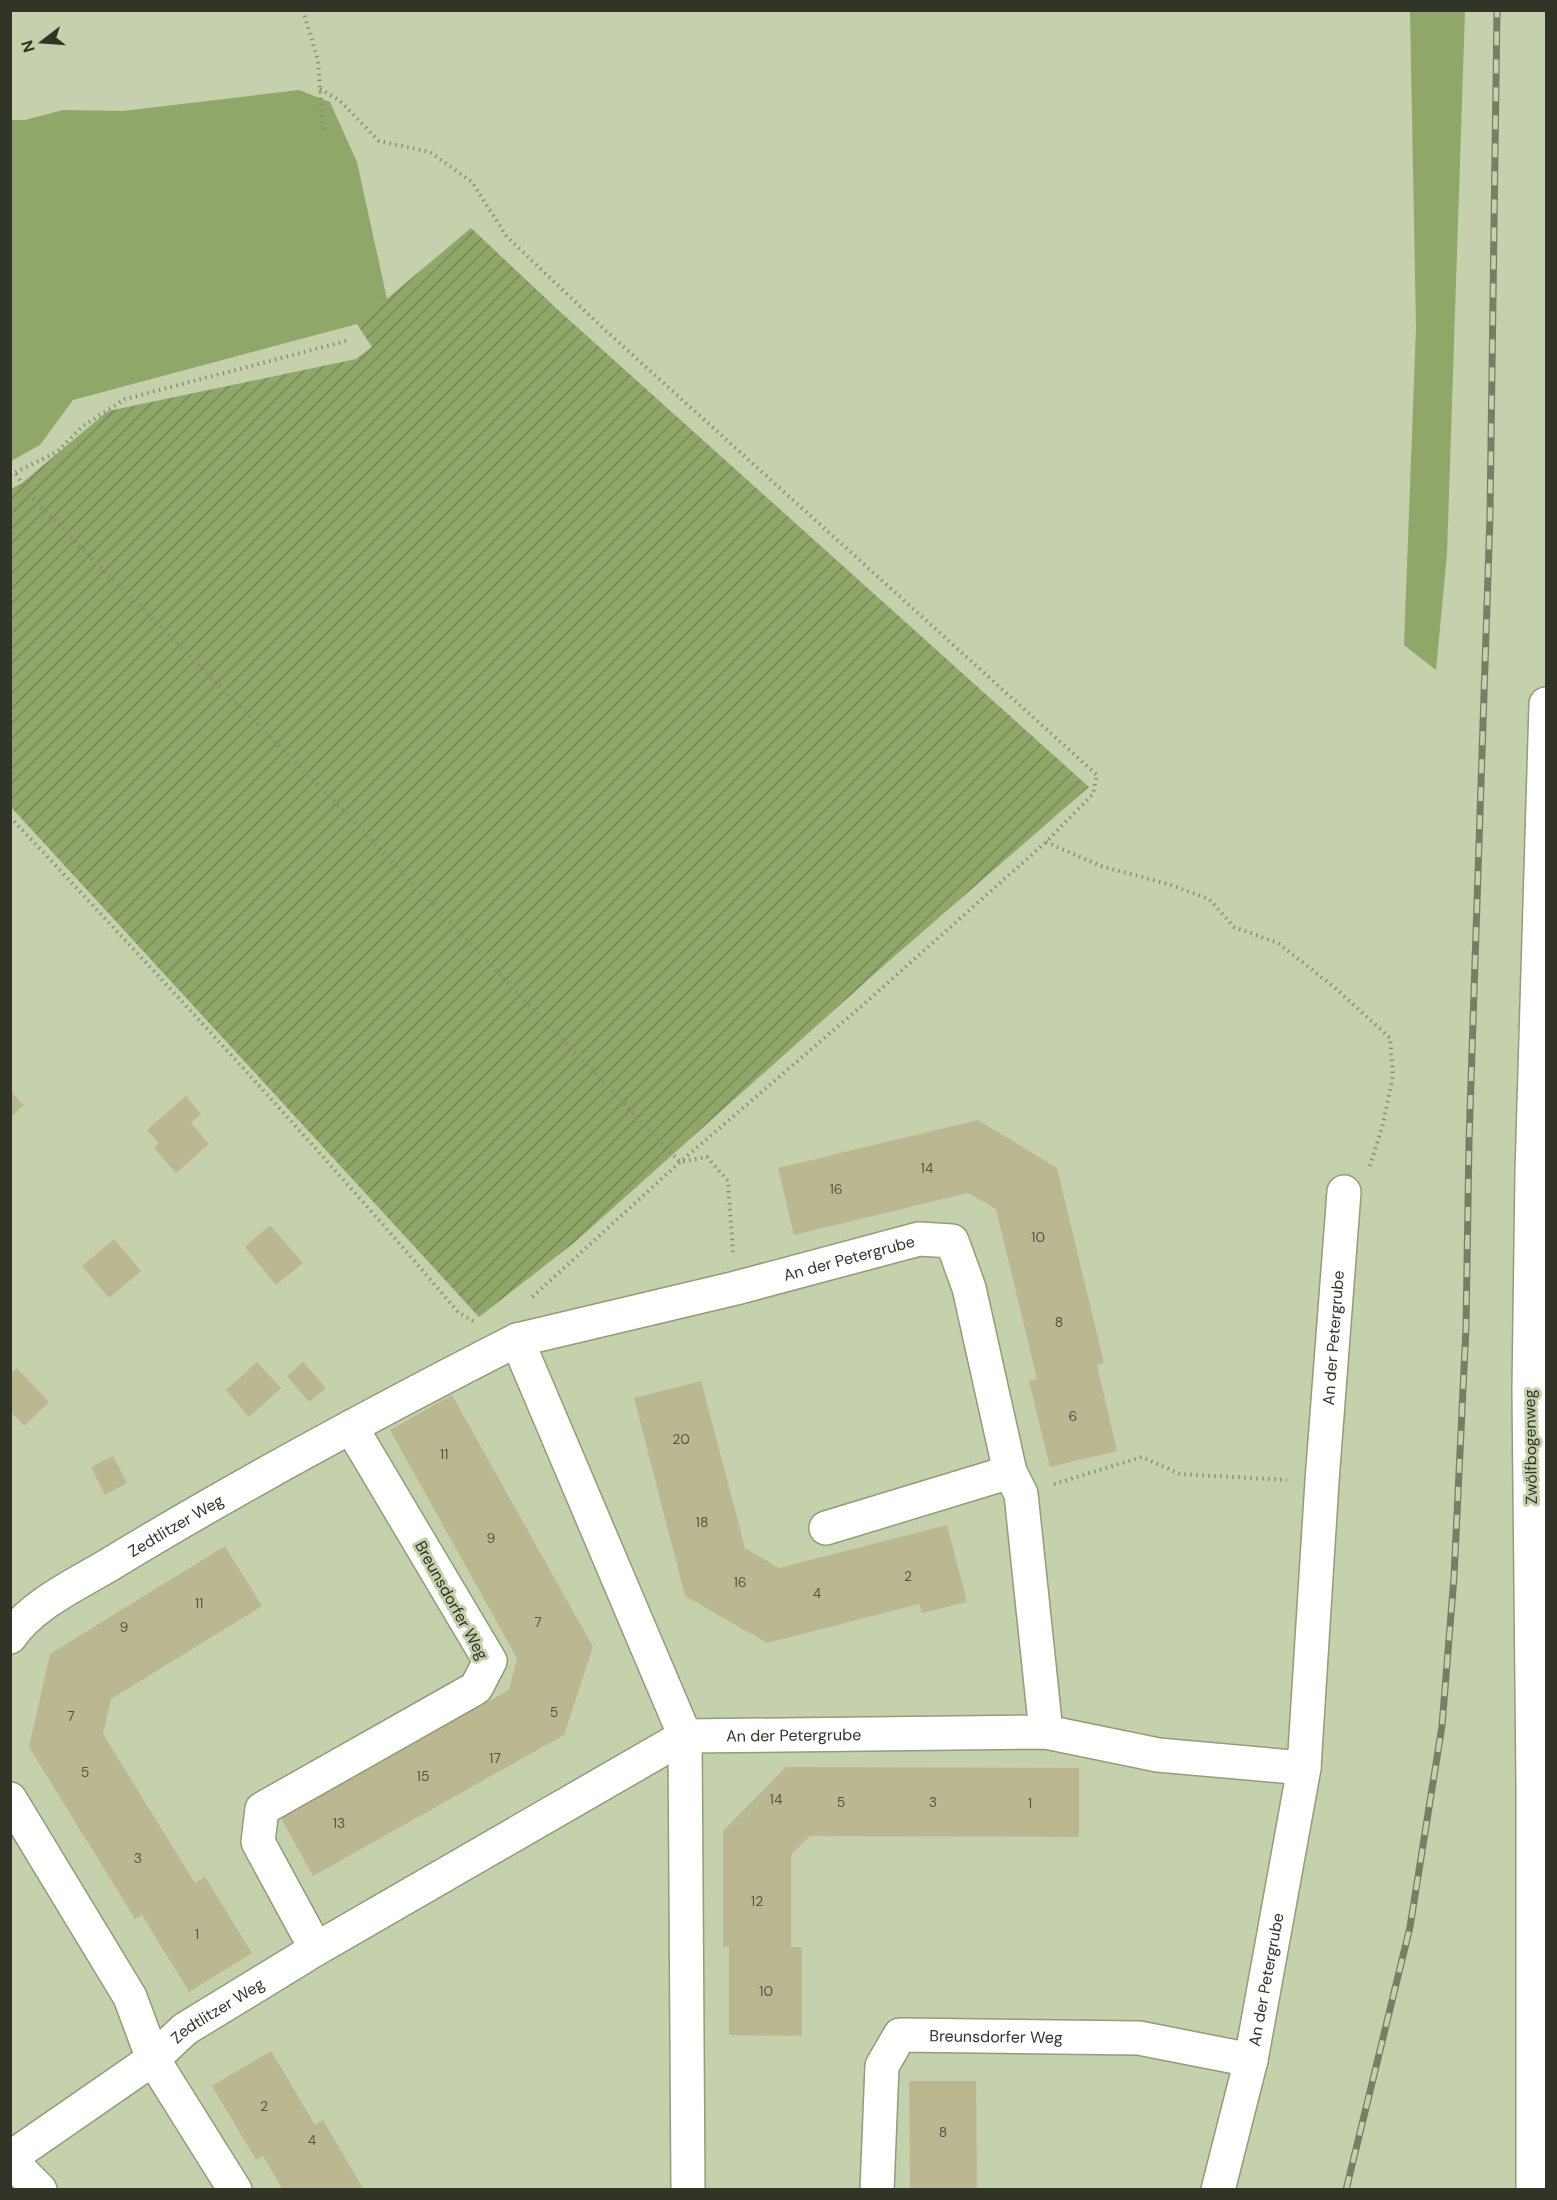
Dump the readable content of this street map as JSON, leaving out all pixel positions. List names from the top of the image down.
{
  "streets": {
    "street": [
      "An der Petergrube",
      "Zwölfbogenweg",
      "Zedtlitzer Weg",
      "Breunsdorfer Weg"
    ]
  },
  "crossings": [
    ["An der Petergrube", "Breunsdorfer Weg"],
    ["Zedtlitzer Weg", "Breunsdorfer Weg"]
  ],
  "house_numbers": [
    "14",
    "16",
    "10",
    "8",
    "6",
    "20",
    "11",
    "18",
    "9",
    "2",
    "16",
    "4",
    "11",
    "7",
    "9",
    "5",
    "7",
    "17",
    "5",
    "15",
    "14",
    "5",
    "3",
    "1",
    "13",
    "3",
    "12",
    "1",
    "10",
    "2",
    "8",
    "4"
  ],
  "north": "left"
}
